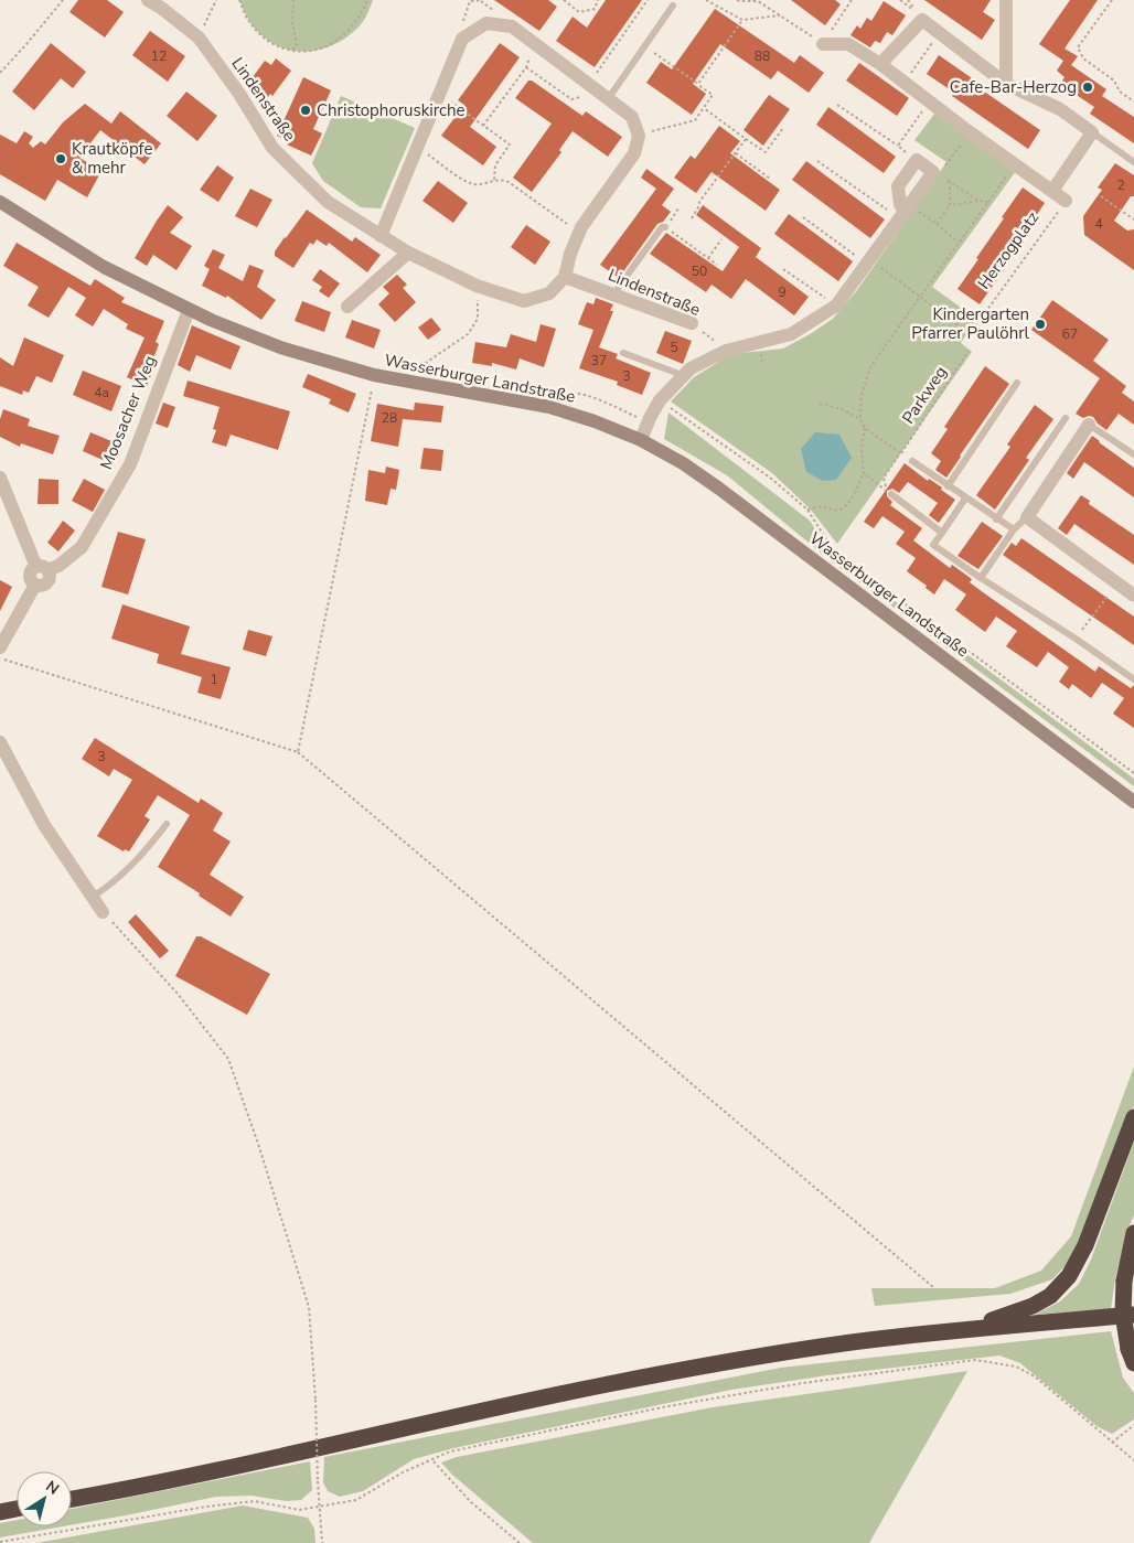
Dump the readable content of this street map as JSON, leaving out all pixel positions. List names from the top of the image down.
{
  "streets": {
    "street": ["Lindenstraße", "Wasserburger Landstraße", "Moosacher Weg"],
    "path": ["Herzogplatz", "Parkweg"]
  },
  "crossings": [
    ["Wasserburger Landstraße", "Moosacher Weg"]
  ],
  "places": [
    "Cafe-Bar-Herzog",
    "Christophoruskirche",
    "Krautköpfe & mehr",
    "Kindergarten Pfarrer Paulöhrl"
  ],
  "house_numbers": [
    "12",
    "88",
    "2",
    "4",
    "50",
    "9",
    "67",
    "5",
    "37",
    "3",
    "4a",
    "28",
    "1",
    "3"
  ],
  "north": "top right"
}
